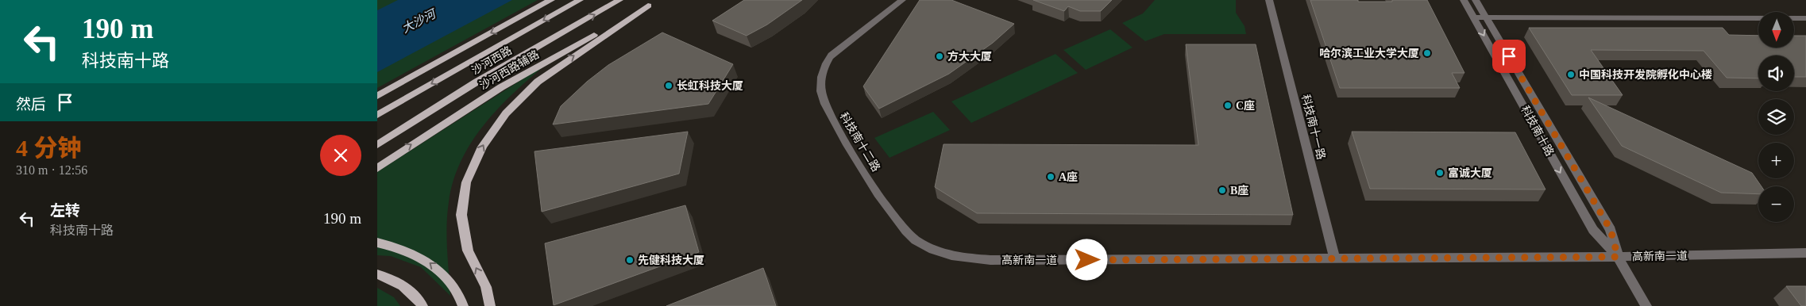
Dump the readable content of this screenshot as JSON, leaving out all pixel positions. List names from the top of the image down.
{
  "streets": {
    "main road": ["沙河西路", "沙河西路辅路"],
    "street": [
      "科技南十一路",
      "科技南十路",
      "科技南十二路",
      "高新南一道"
    ]
  },
  "crossings": [
    ["科技南十一路", "高新南一道"],
    ["科技南十路", "高新南一道"],
    ["科技南十二路", "高新南一道"]
  ],
  "water": ["大沙河"],
  "places": [
    "哈尔滨工业大学大厦",
    "方大大厦",
    "中国科技开发院孵化中心楼",
    "长虹科技大厦",
    "C座",
    "富诚大厦",
    "A座",
    "B座",
    "先健科技大厦"
  ],
  "north": "bottom",
  "page": {
    "turn": ["190 m", "科技南十路"],
    "map_buttons": ["+", "−"],
    "then": "然后",
    "heading": ["4 分钟", "310 m · 12:56"],
    "list": [
      {
        "name": "左转",
        "note": "科技南十路",
        "value": "190 m"
      }
    ]
  }
}
